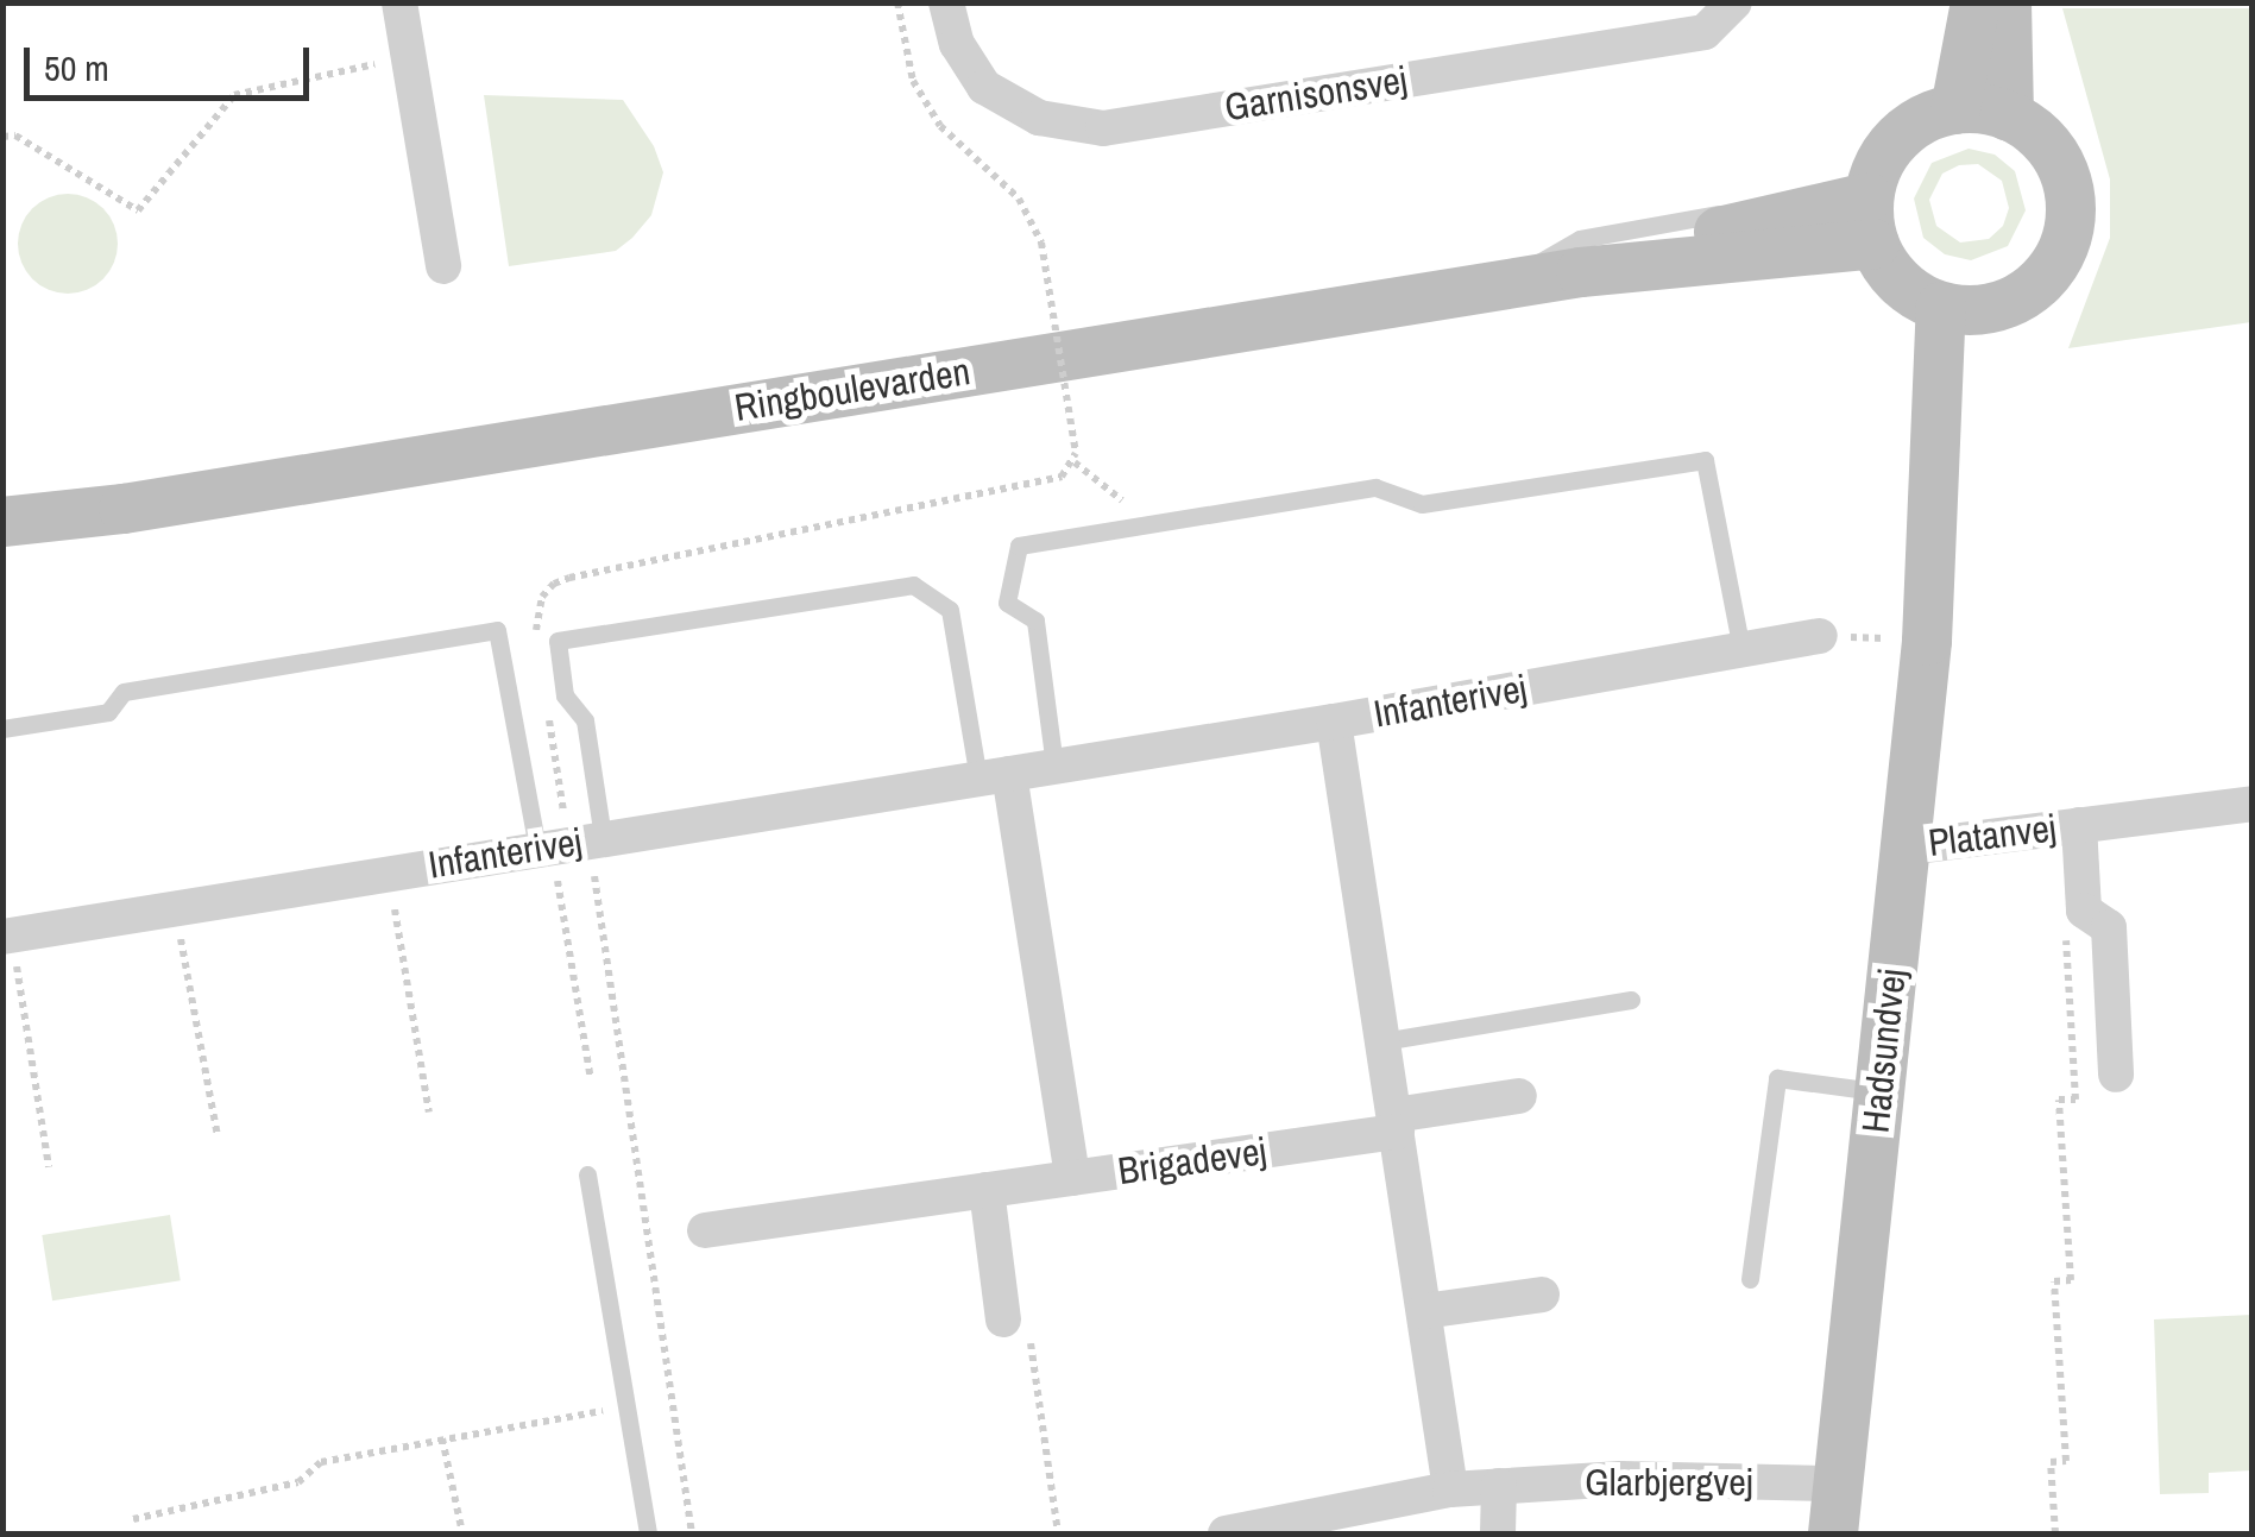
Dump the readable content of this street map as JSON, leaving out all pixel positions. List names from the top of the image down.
{
  "streets": {
    "main road": ["Ringboulevarden", "Hadsundvej"],
    "street": [
      "Garnisonsvej",
      "Infanterivej",
      "Platanvej",
      "Brigadevej",
      "Glarbjergvej"
    ]
  },
  "crossings": [
    ["Ringboulevarden", "Hadsundvej"],
    ["Platanvej", "Hadsundvej"],
    ["Hadsundvej", "Glarbjergvej"]
  ],
  "scale_bar": "50 m"
}
